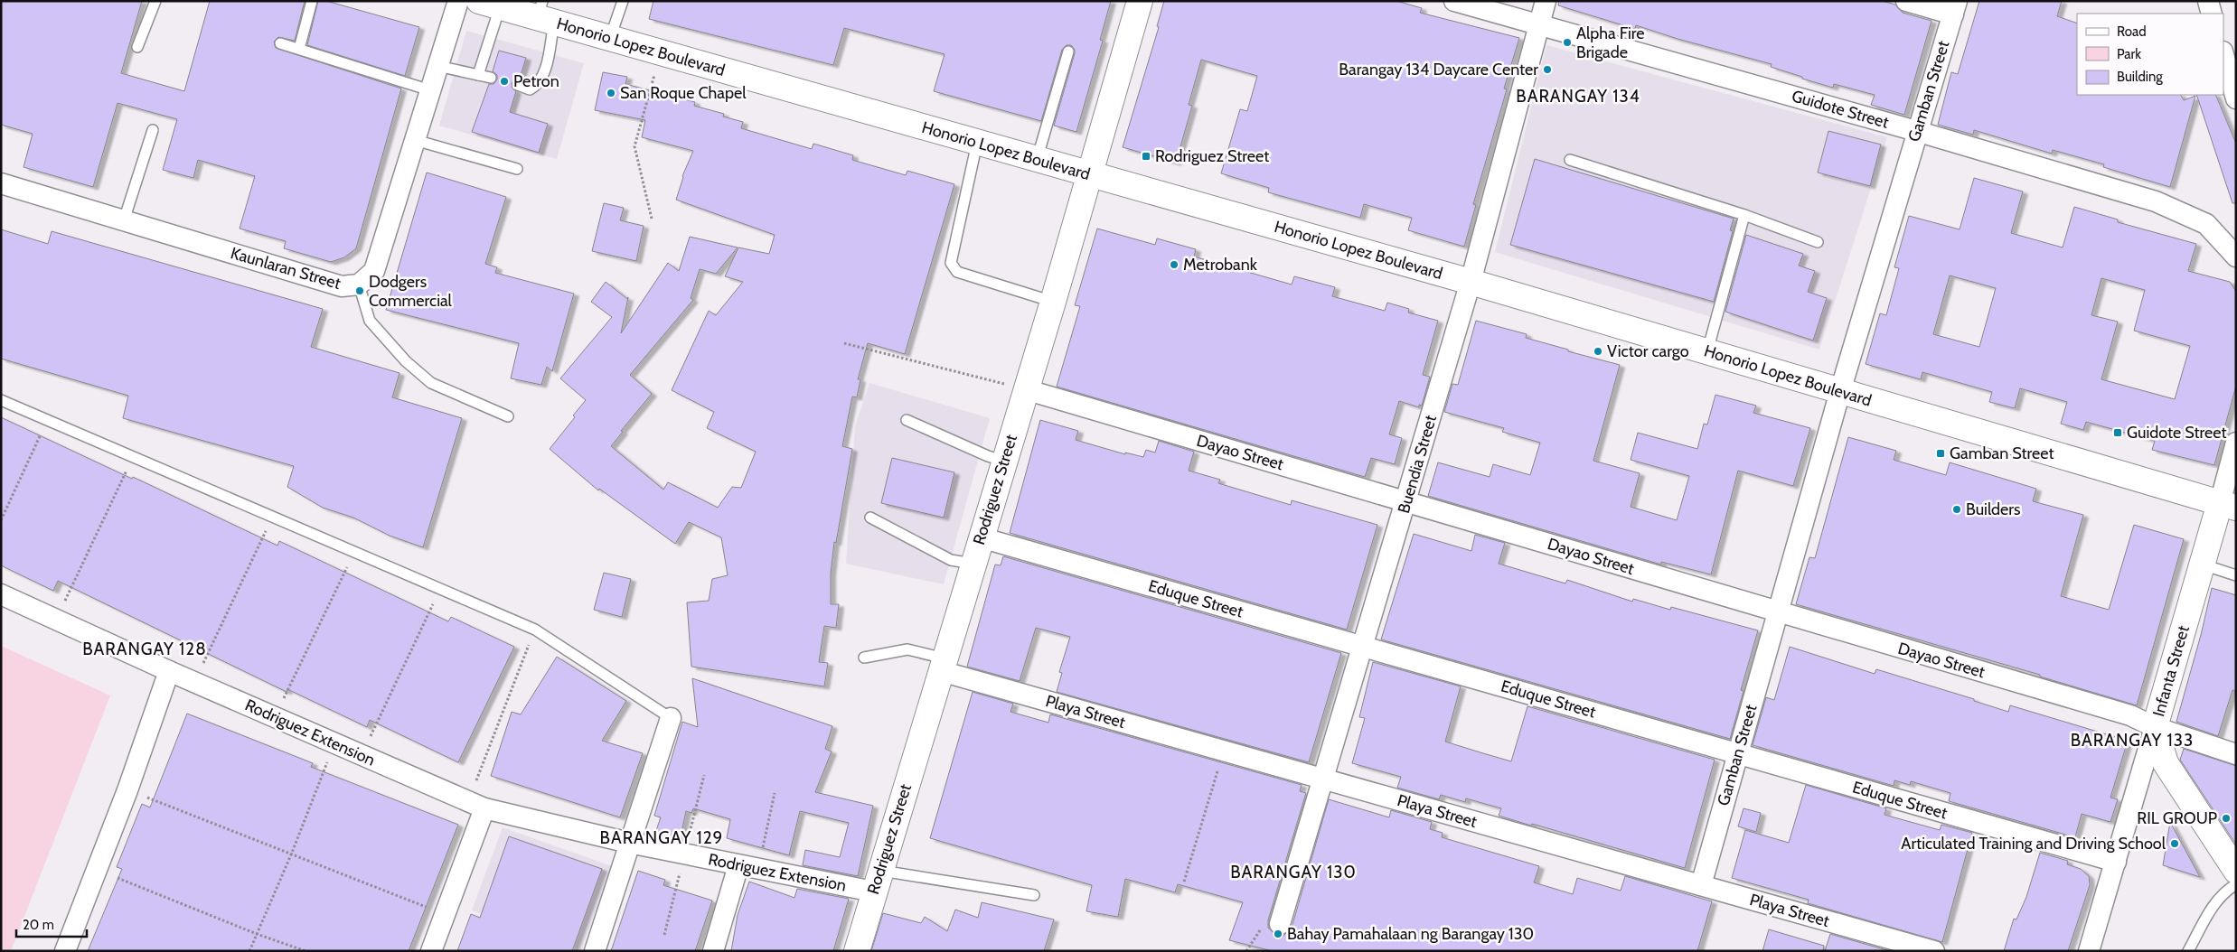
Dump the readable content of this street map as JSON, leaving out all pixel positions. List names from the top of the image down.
{
  "streets": {
    "main road": ["Honorio Lopez Boulevard", "Rodriguez Street", "Infanta Street"],
    "street": [
      "Gamban Street",
      "Guidote Street",
      "Kaunlaran Street",
      "Dayao Street",
      "Buendia Street",
      "Eduque Street",
      "Playa Street",
      "Rodriguez Extension"
    ]
  },
  "crossings": [
    ["Honorio Lopez Boulevard", "Gamban Street"],
    ["Honorio Lopez Boulevard", "Buendia Street"],
    ["Honorio Lopez Boulevard", "Rodriguez Street"],
    ["Honorio Lopez Boulevard", "Infanta Street"],
    ["Gamban Street", "Guidote Street"],
    ["Gamban Street", "Dayao Street"],
    ["Gamban Street", "Eduque Street"],
    ["Gamban Street", "Playa Street"],
    ["Guidote Street", "Buendia Street"],
    ["Dayao Street", "Buendia Street"],
    ["Dayao Street", "Rodriguez Street"],
    ["Dayao Street", "Infanta Street"],
    ["Buendia Street", "Eduque Street"],
    ["Buendia Street", "Playa Street"],
    ["Rodriguez Street", "Eduque Street"],
    ["Rodriguez Street", "Playa Street"],
    ["Rodriguez Street", "Rodriguez Extension"],
    ["Eduque Street", "Infanta Street"]
  ],
  "districts": [
    "BARANGAY 134",
    "BARANGAY 128",
    "BARANGAY 133",
    "BARANGAY 129",
    "BARANGAY 130"
  ],
  "places": {
    "other": [
      "Alpha Fire Brigade",
      "Barangay 134 Daycare Center",
      "Petron",
      "San Roque Chapel",
      "Metrobank",
      "Dodgers Commercial",
      "Victor cargo",
      "Builders",
      "RIL GROUP",
      "Articulated Training and Driving School",
      "Bahay Pamahalaan ng Barangay 130"
    ],
    "transit": ["Rodriguez Street", "Guidote Street", "Gamban Street"]
  },
  "legend": ["Road", "Park", "Building"],
  "scale_bar": "20 m"
}
